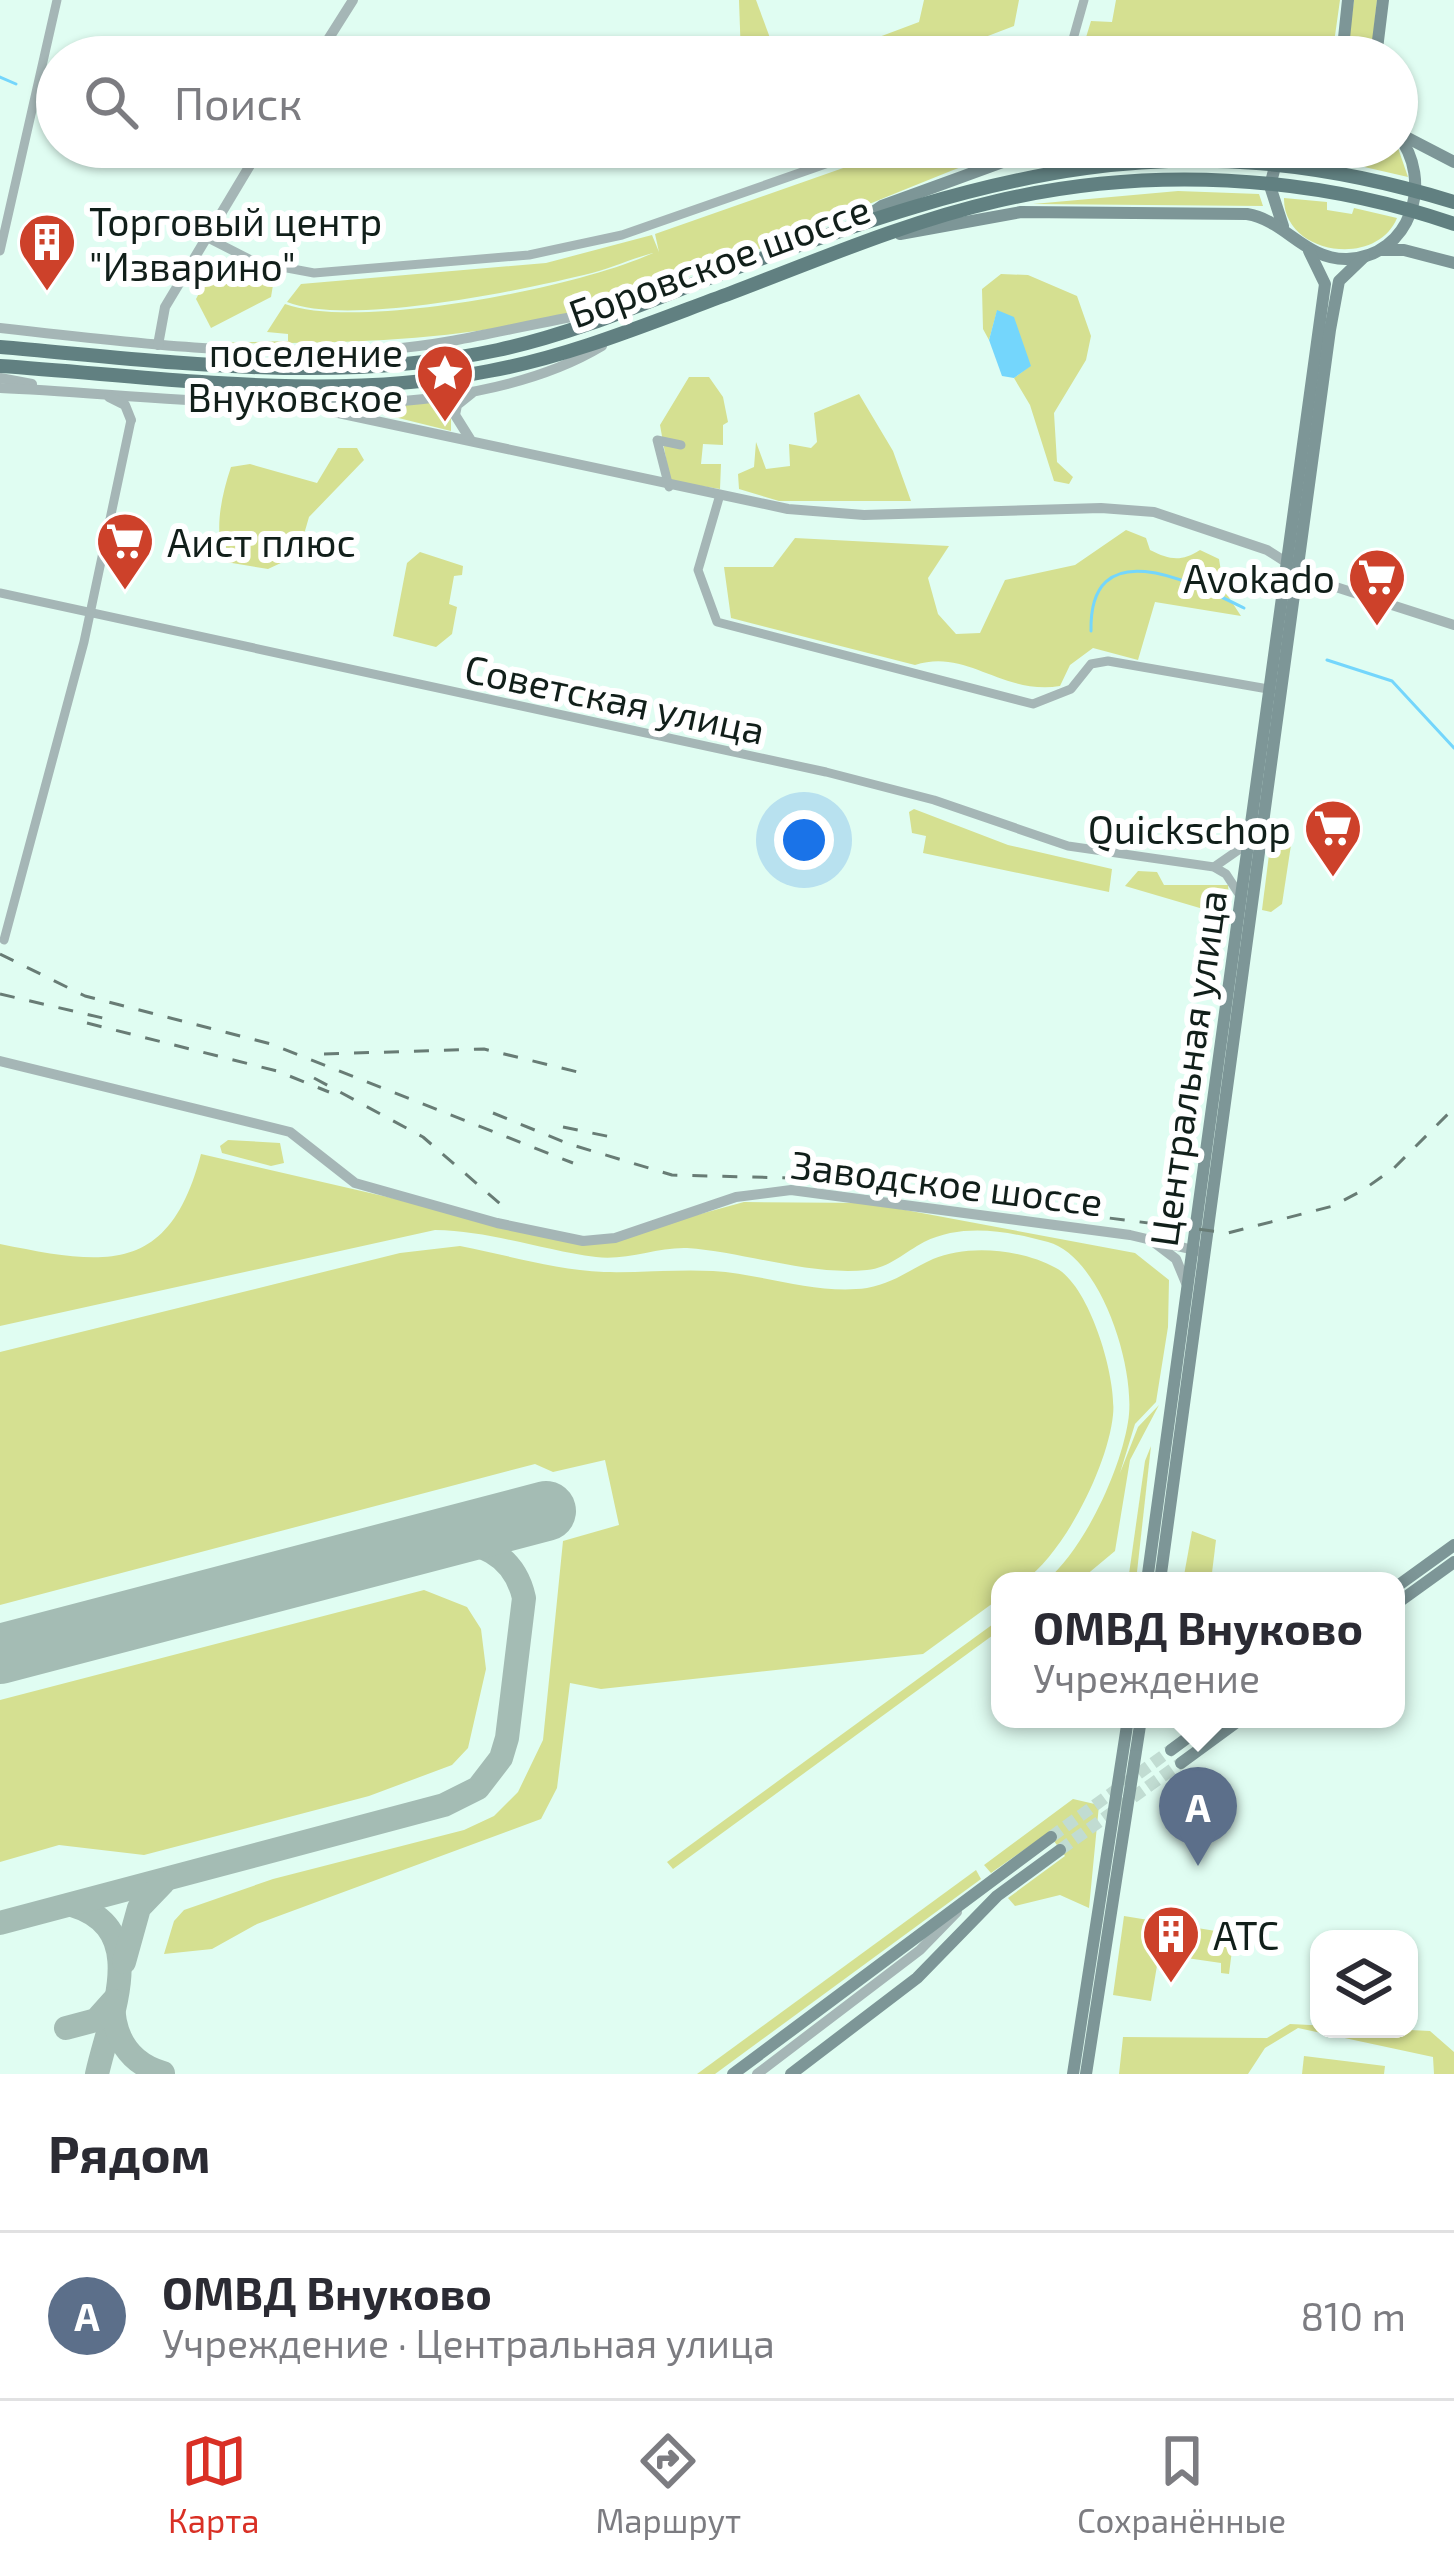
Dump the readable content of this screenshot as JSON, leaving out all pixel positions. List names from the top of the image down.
{
  "streets": {
    "main road": ["Боровское шоссе", "Центральная улица"],
    "street": ["Советская улица", "Заводское шоссе"]
  },
  "crossings": [
    ["Центральная улица", "Заводское шоссе"]
  ],
  "places": {
    "building": ["Торговый центр \"Изварино\"", "АТС"],
    "place": ["поселение Внуковское"],
    "supermarket": ["Аист плюс", "Avokado", "Quickschop"]
  },
  "page": {
    "search": "Поиск",
    "popup": ["ОМВД Внуково", "Учреждение"],
    "pins": "A",
    "heading": "Рядом",
    "list": [
      {
        "mark": "A",
        "name": "ОМВД Внуково",
        "note": "Учреждение · Центральная улица",
        "value": "810 m"
      }
    ],
    "nav": ["Карта", "Маршрут", "Сохранённые"]
  }
}
